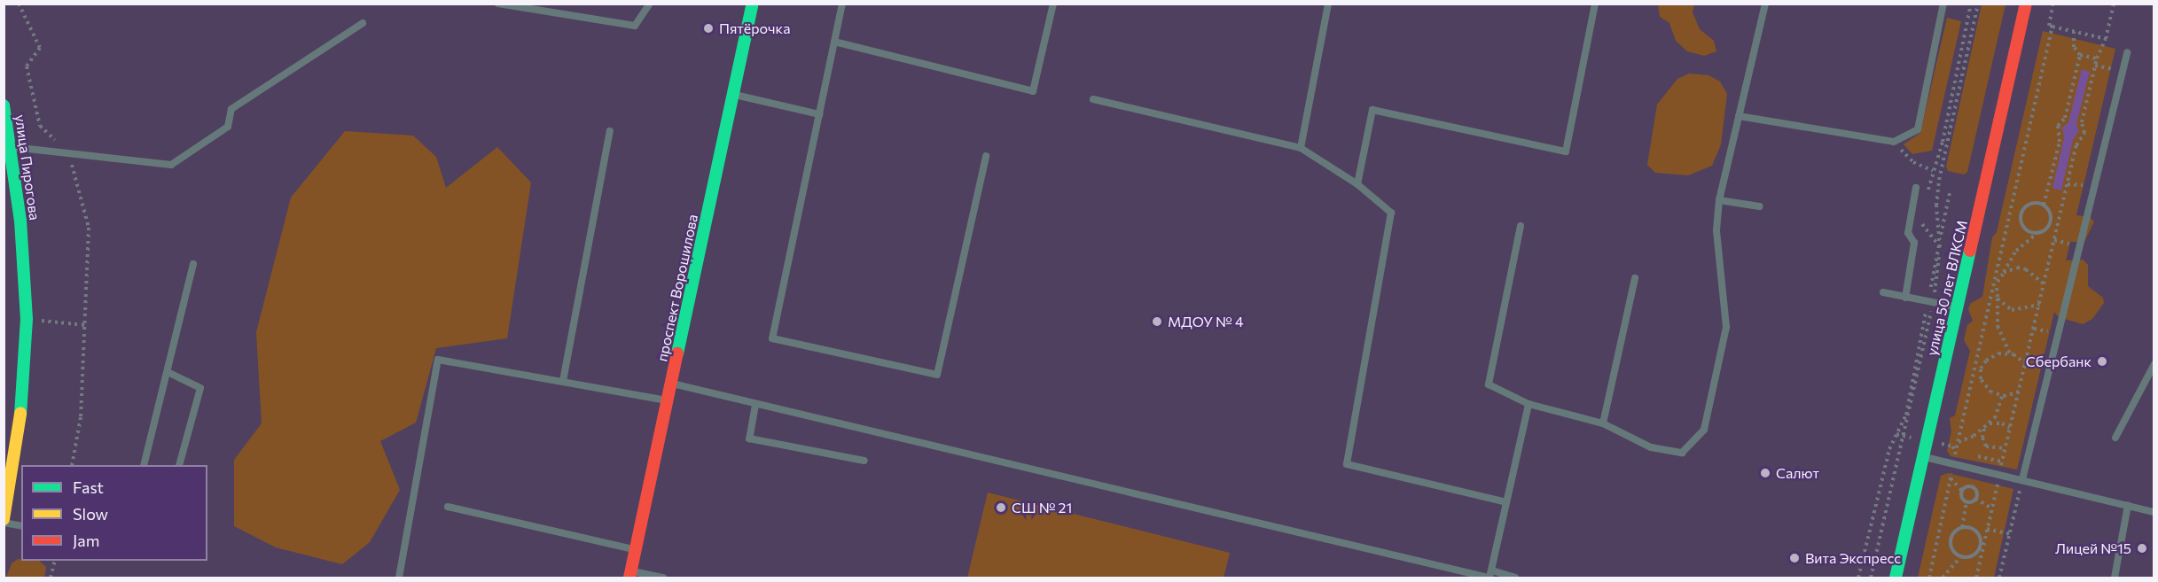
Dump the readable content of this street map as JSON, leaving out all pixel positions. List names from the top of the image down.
{
  "streets": {
    "street": ["улица Пирогова", "проспект Ворошилова", "улица 50 лет ВЛКСМ"]
  },
  "places": [
    "Пятёрочка",
    "МДОУ № 4",
    "Сбербанк",
    "Салют",
    "СШ № 21",
    "Лицей №15",
    "Вита Экспресс"
  ],
  "legend": ["Fast", "Slow", "Jam"]
}
